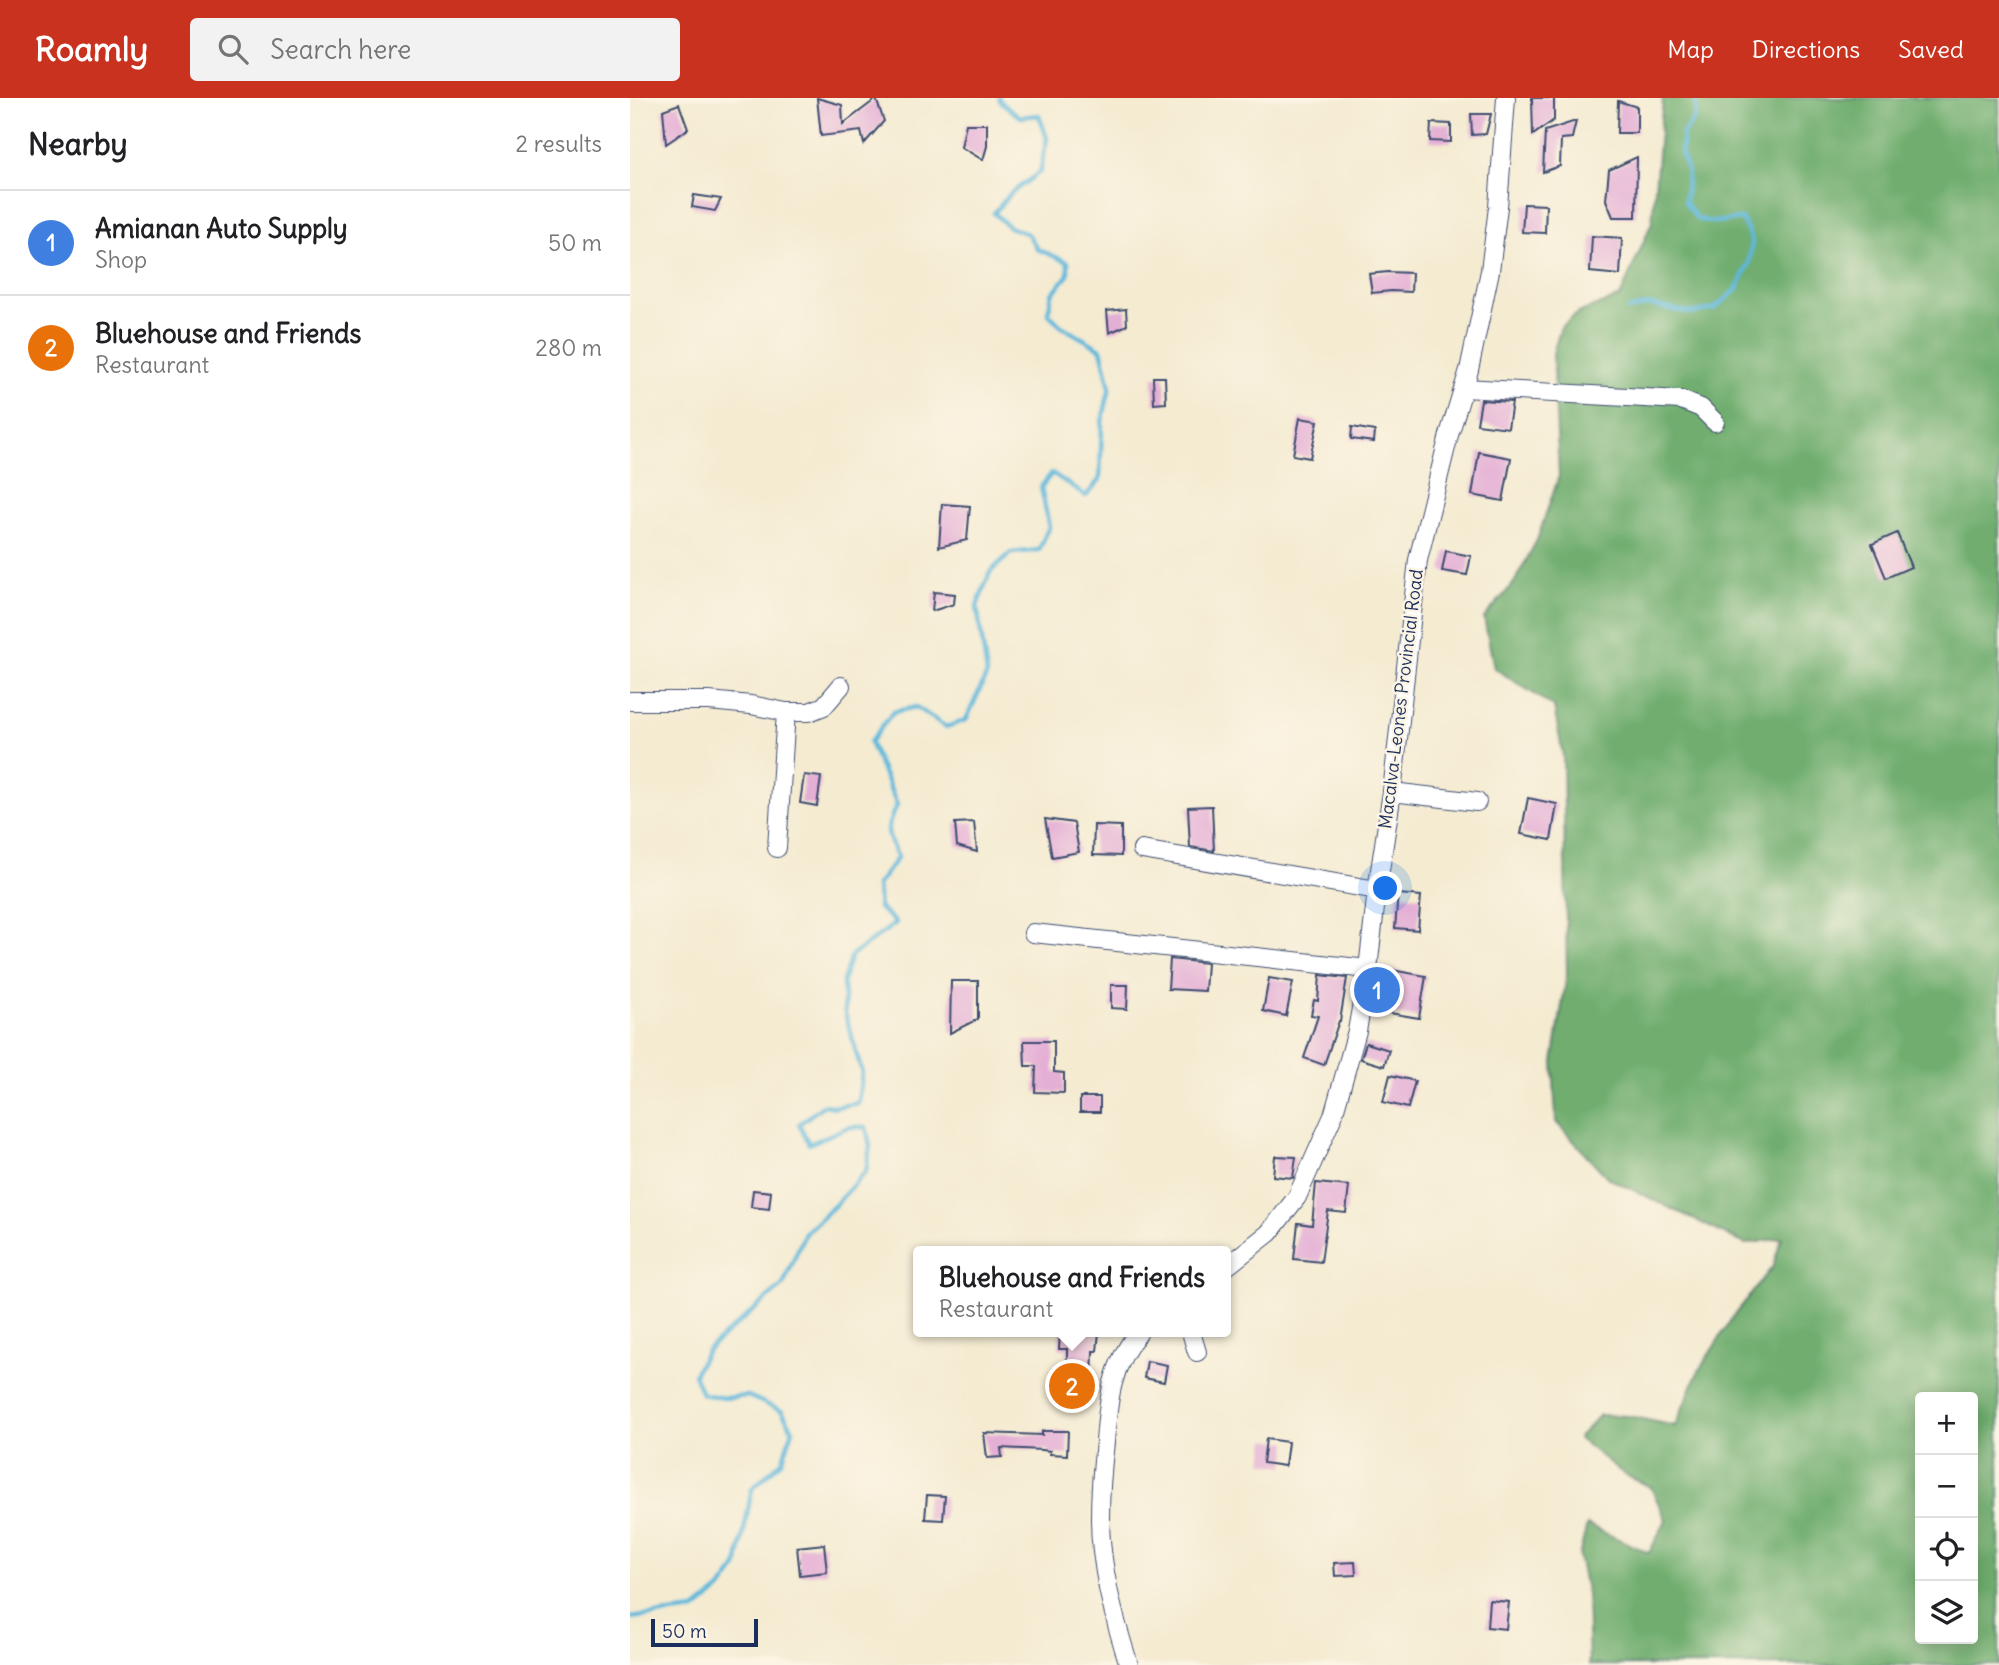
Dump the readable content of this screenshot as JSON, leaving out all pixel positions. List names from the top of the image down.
{
  "streets": {
    "street": ["Macalva-Leones Provincial Road"]
  },
  "scale_bar": "50 m",
  "page": {
    "header": "Roamly",
    "search": "Search here",
    "nav": ["Map", "Directions", "Saved"],
    "heading": ["Nearby", "2 results"],
    "list": [
      {
        "mark": "1",
        "name": "Amianan Auto Supply",
        "note": "Shop",
        "value": "50 m"
      },
      {
        "mark": "2",
        "name": "Bluehouse and Friends",
        "note": "Restaurant",
        "value": "280 m"
      }
    ],
    "pins": ["1", "2"],
    "popup": ["Bluehouse and Friends", "Restaurant"],
    "map_buttons": ["+", "−"],
    "scale": "50 m"
  }
}
